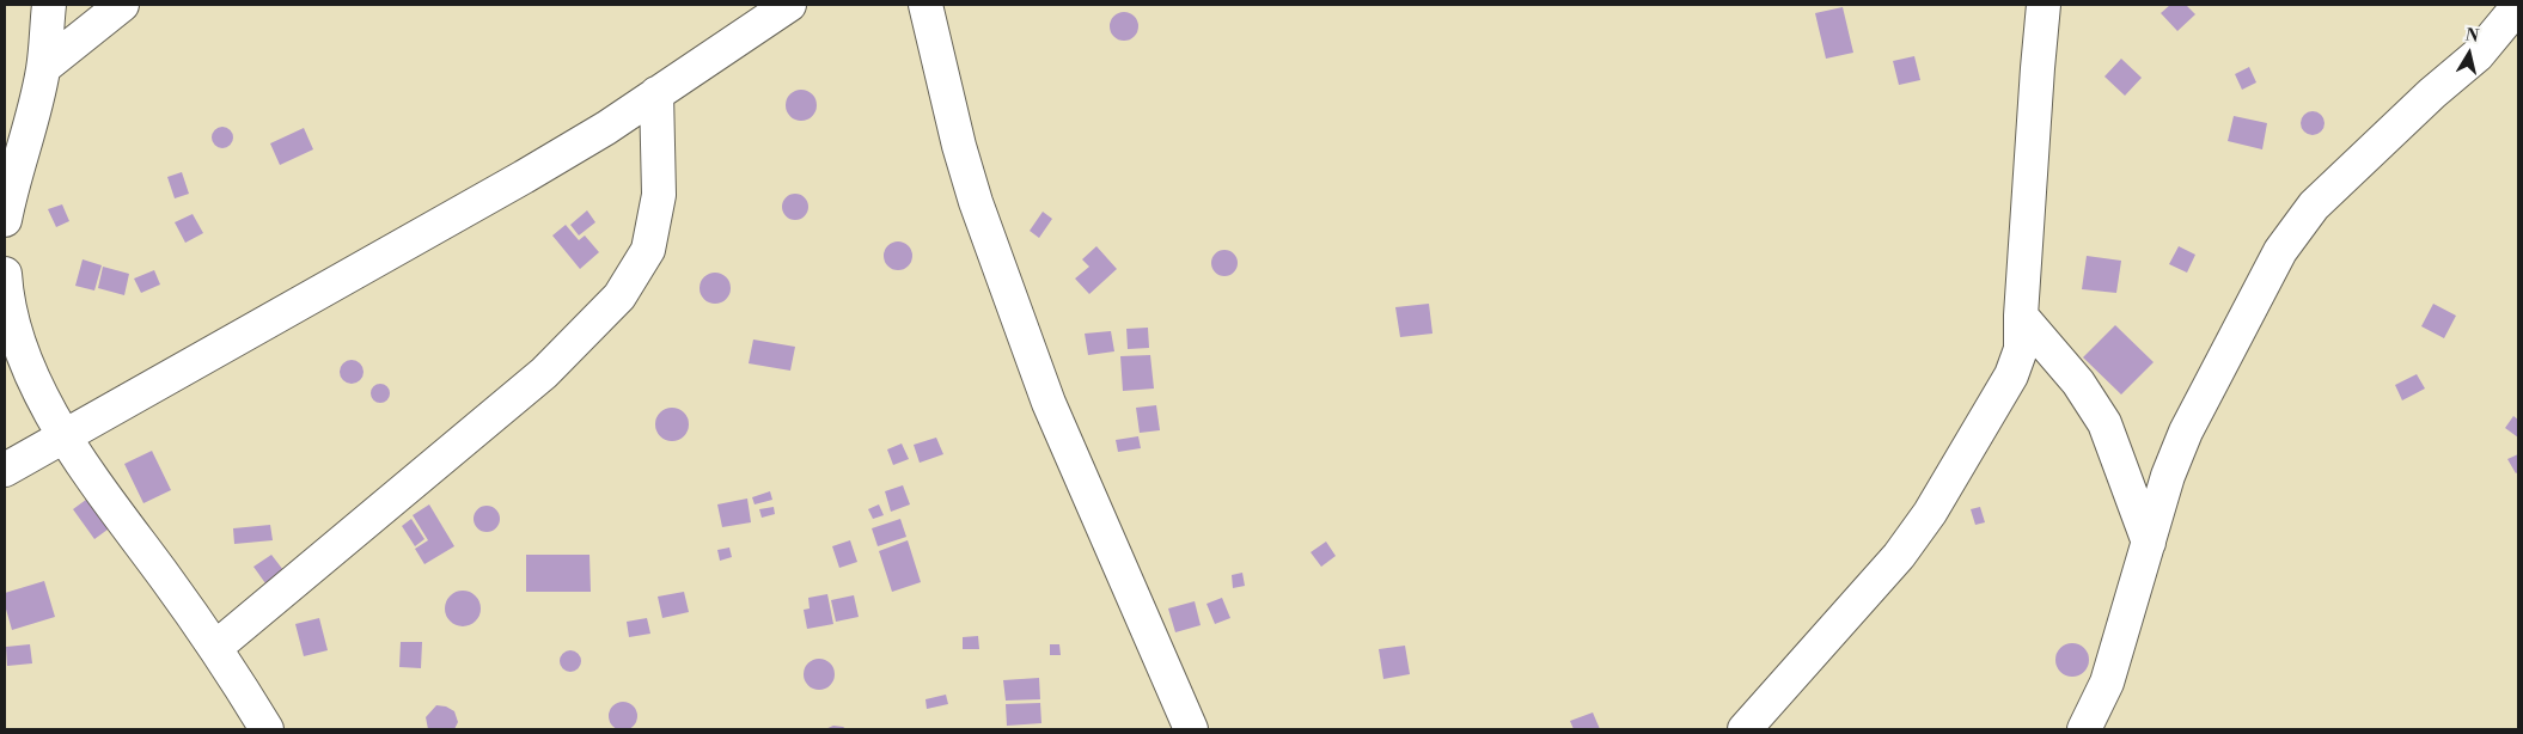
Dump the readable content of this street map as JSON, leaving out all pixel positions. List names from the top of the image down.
{
  "north": "top"
}
